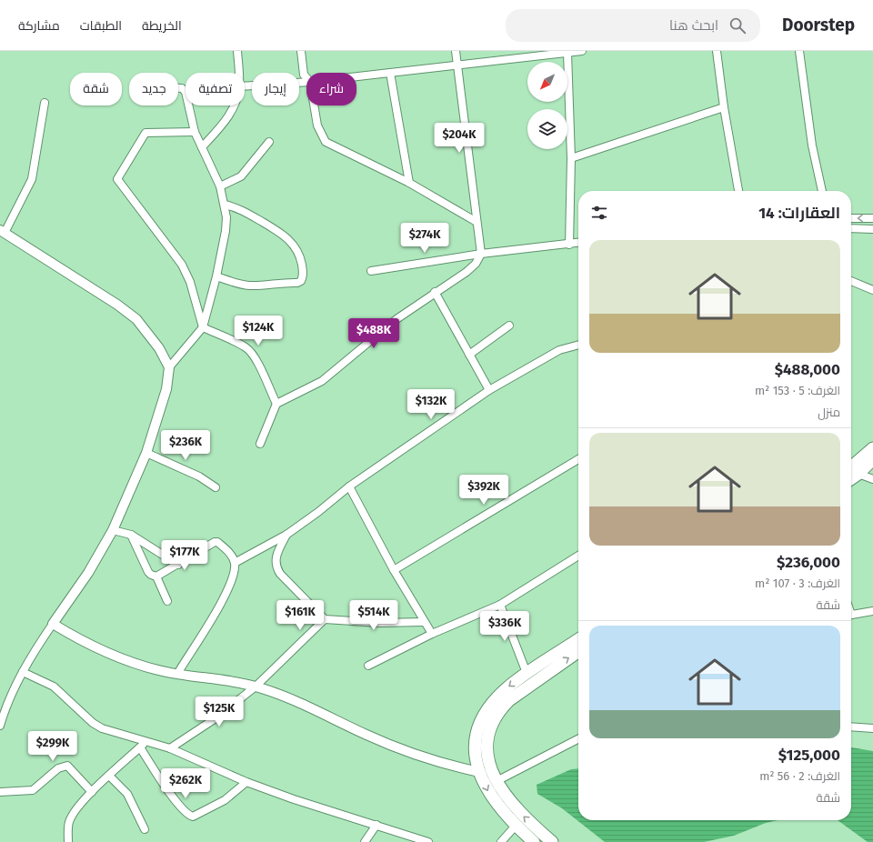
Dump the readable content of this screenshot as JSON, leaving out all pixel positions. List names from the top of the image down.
{
  "north": "bottom left",
  "page": {
    "header": "Doorstep",
    "search": "ابحث هنا",
    "nav": ["الخريطة", "الطبقات", "مشاركة"],
    "chip": [
      "شراء",
      "إيجار",
      "تصفية",
      "جديد",
      "شقة"
    ],
    "price": [
      "$204K",
      "$274K",
      "$124K",
      "$488K",
      "$132K",
      "$236K",
      "$392K",
      "$177K",
      "$161K",
      "$514K",
      "$336K",
      "$125K",
      "$299K",
      "$262K"
    ],
    "heading": "العقارات: 14",
    "list": [
      {
        "name": "$488,000",
        "note": "الغرف: 5 · 153 m² · منزل"
      },
      {
        "name": "$236,000",
        "note": "الغرف: 3 · 107 m² · شقة"
      },
      {
        "name": "$125,000",
        "note": "الغرف: 2 · 56 m² · شقة"
      }
    ]
  }
}
